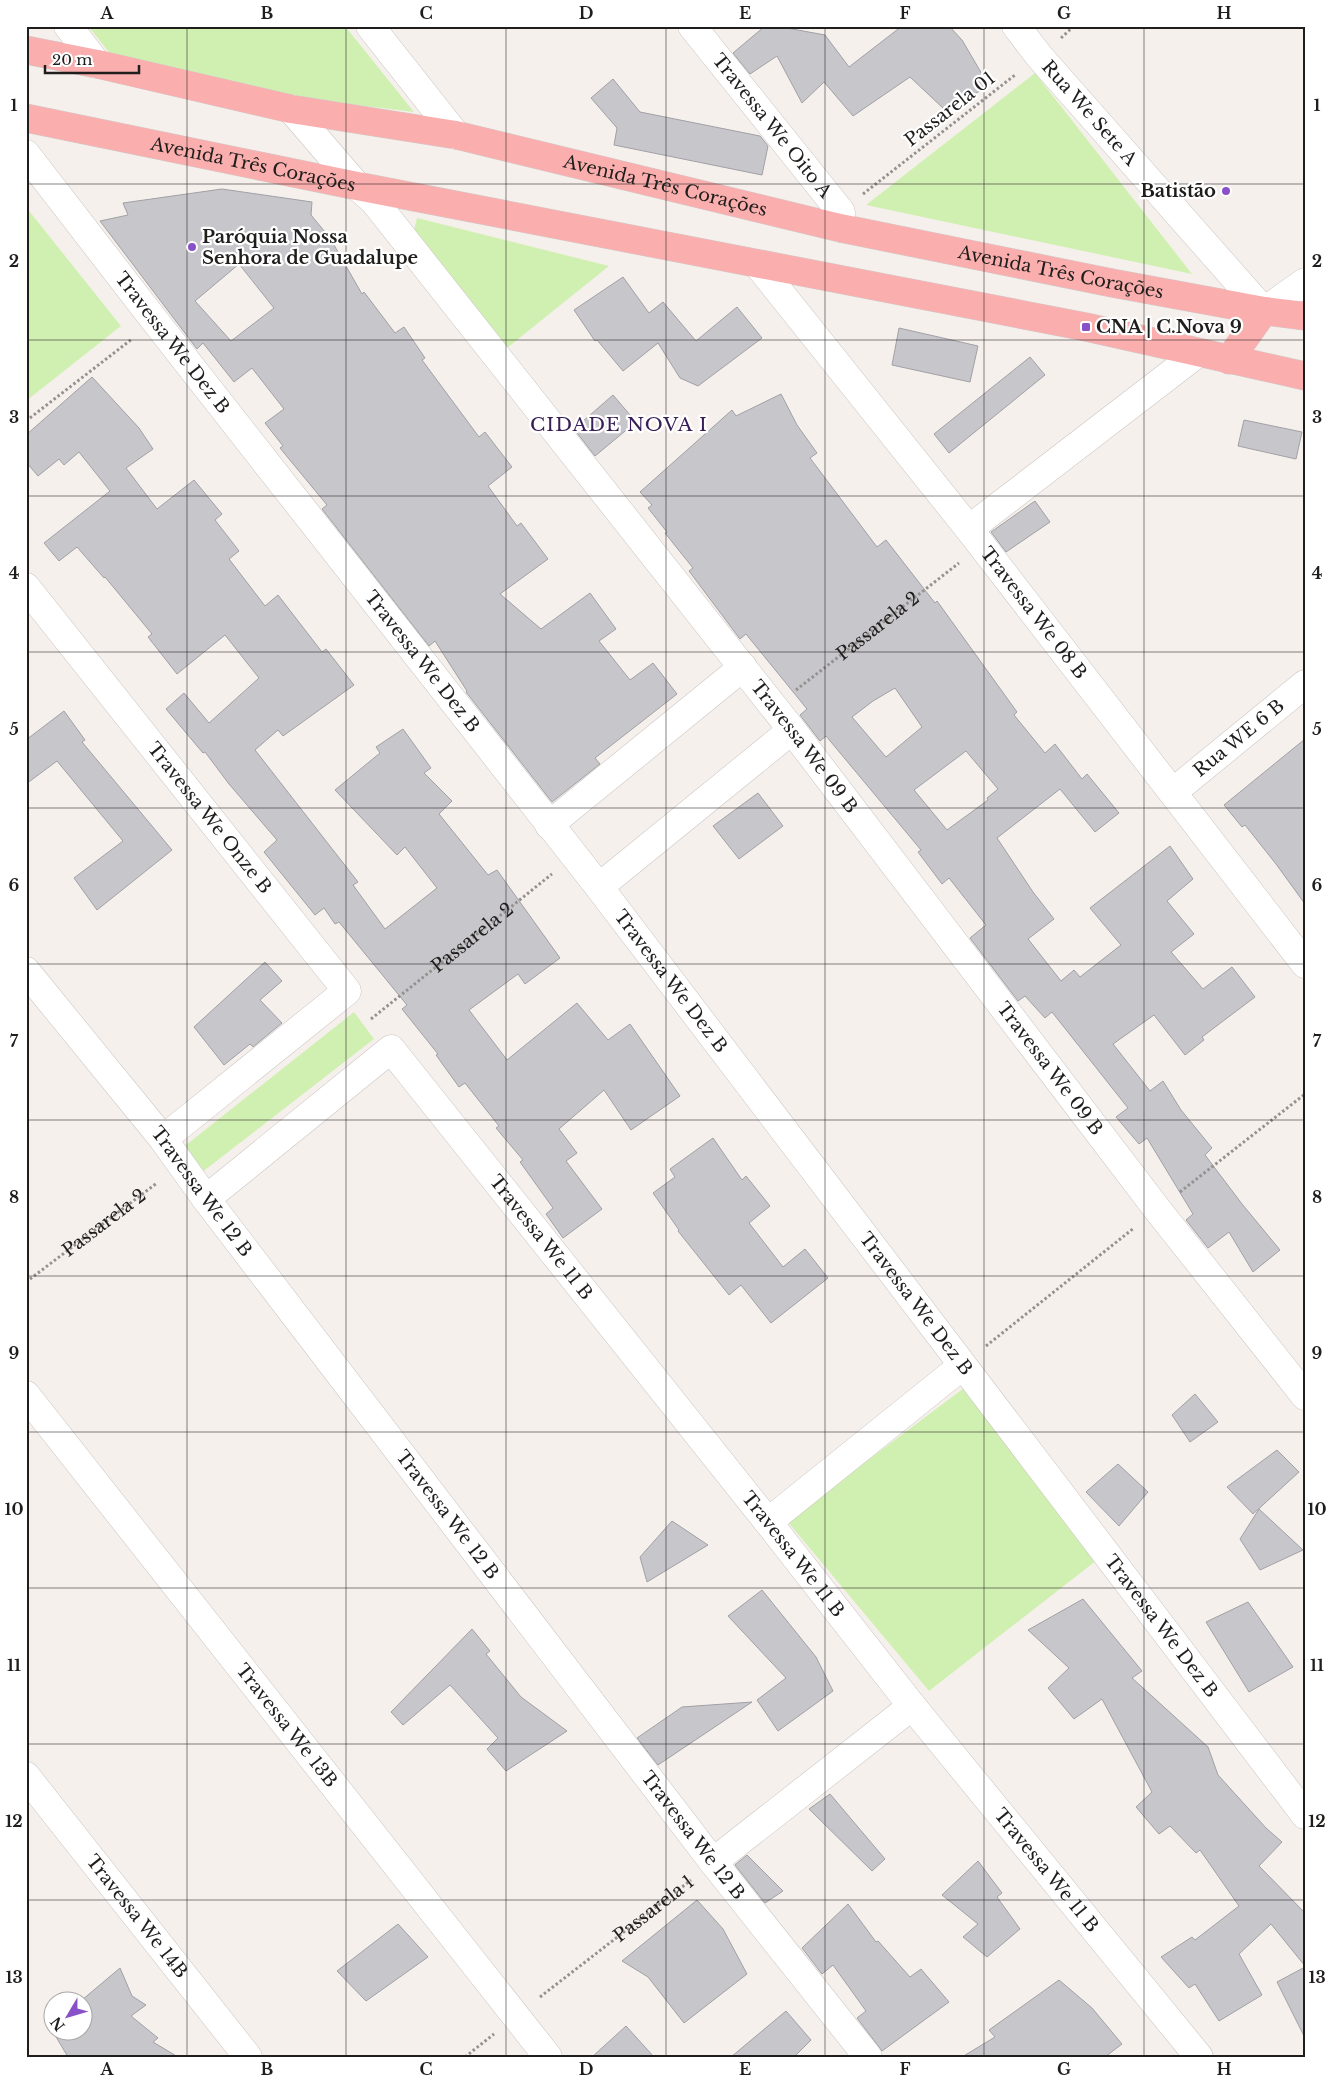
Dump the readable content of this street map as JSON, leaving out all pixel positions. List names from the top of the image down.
{
  "streets": {
    "main road": ["Avenida Três Corações"],
    "street": [
      "Rua We Sete A",
      "Travessa We Oito A",
      "Travessa We Dez B",
      "Travessa We 08 B",
      "Rua WE 6 B",
      "Travessa We 09 B",
      "Travessa We Onze B",
      "Travessa We 12 B",
      "Travessa We 11 B",
      "Travessa We 13B",
      "Travessa We 14B"
    ],
    "path": ["Passarela 01", "Passarela 2", "Passarela 1"]
  },
  "crossings": [
    ["Passarela 01", "Rua We Sete A"],
    ["Passarela 01", "Travessa We Oito A"],
    ["Passarela 01", "Avenida Três Corações"],
    ["Rua We Sete A", "Avenida Três Corações"],
    ["Travessa We Oito A", "Avenida Três Corações"],
    ["Avenida Três Corações", "Travessa We 08 B"],
    ["Avenida Três Corações", "Travessa We 09 B"],
    ["Travessa We Dez B", "Passarela 2"],
    ["Travessa We 08 B", "Passarela 2"],
    ["Travessa We 08 B", "Rua WE 6 B"],
    ["Passarela 2", "Travessa We 09 B"],
    ["Passarela 2", "Travessa We 12 B"],
    ["Travessa We 12 B", "Passarela 1"],
    ["Travessa We 13B", "Passarela 1"]
  ],
  "districts": ["CIDADE NOVA I"],
  "places": {
    "other": ["Batistão", "Paróquia Nossa Senhora de Guadalupe"],
    "transit": ["CNA | C.Nova 9"]
  },
  "scale_bar": "20 m",
  "north": "bottom left",
  "grid": {
    "columns": [
      "A",
      "B",
      "C",
      "D",
      "E",
      "F",
      "G",
      "H"
    ],
    "rows": [
      "1",
      "2",
      "3",
      "4",
      "5",
      "6",
      "7",
      "8",
      "9",
      "10",
      "11",
      "12",
      "13"
    ]
  }
}
